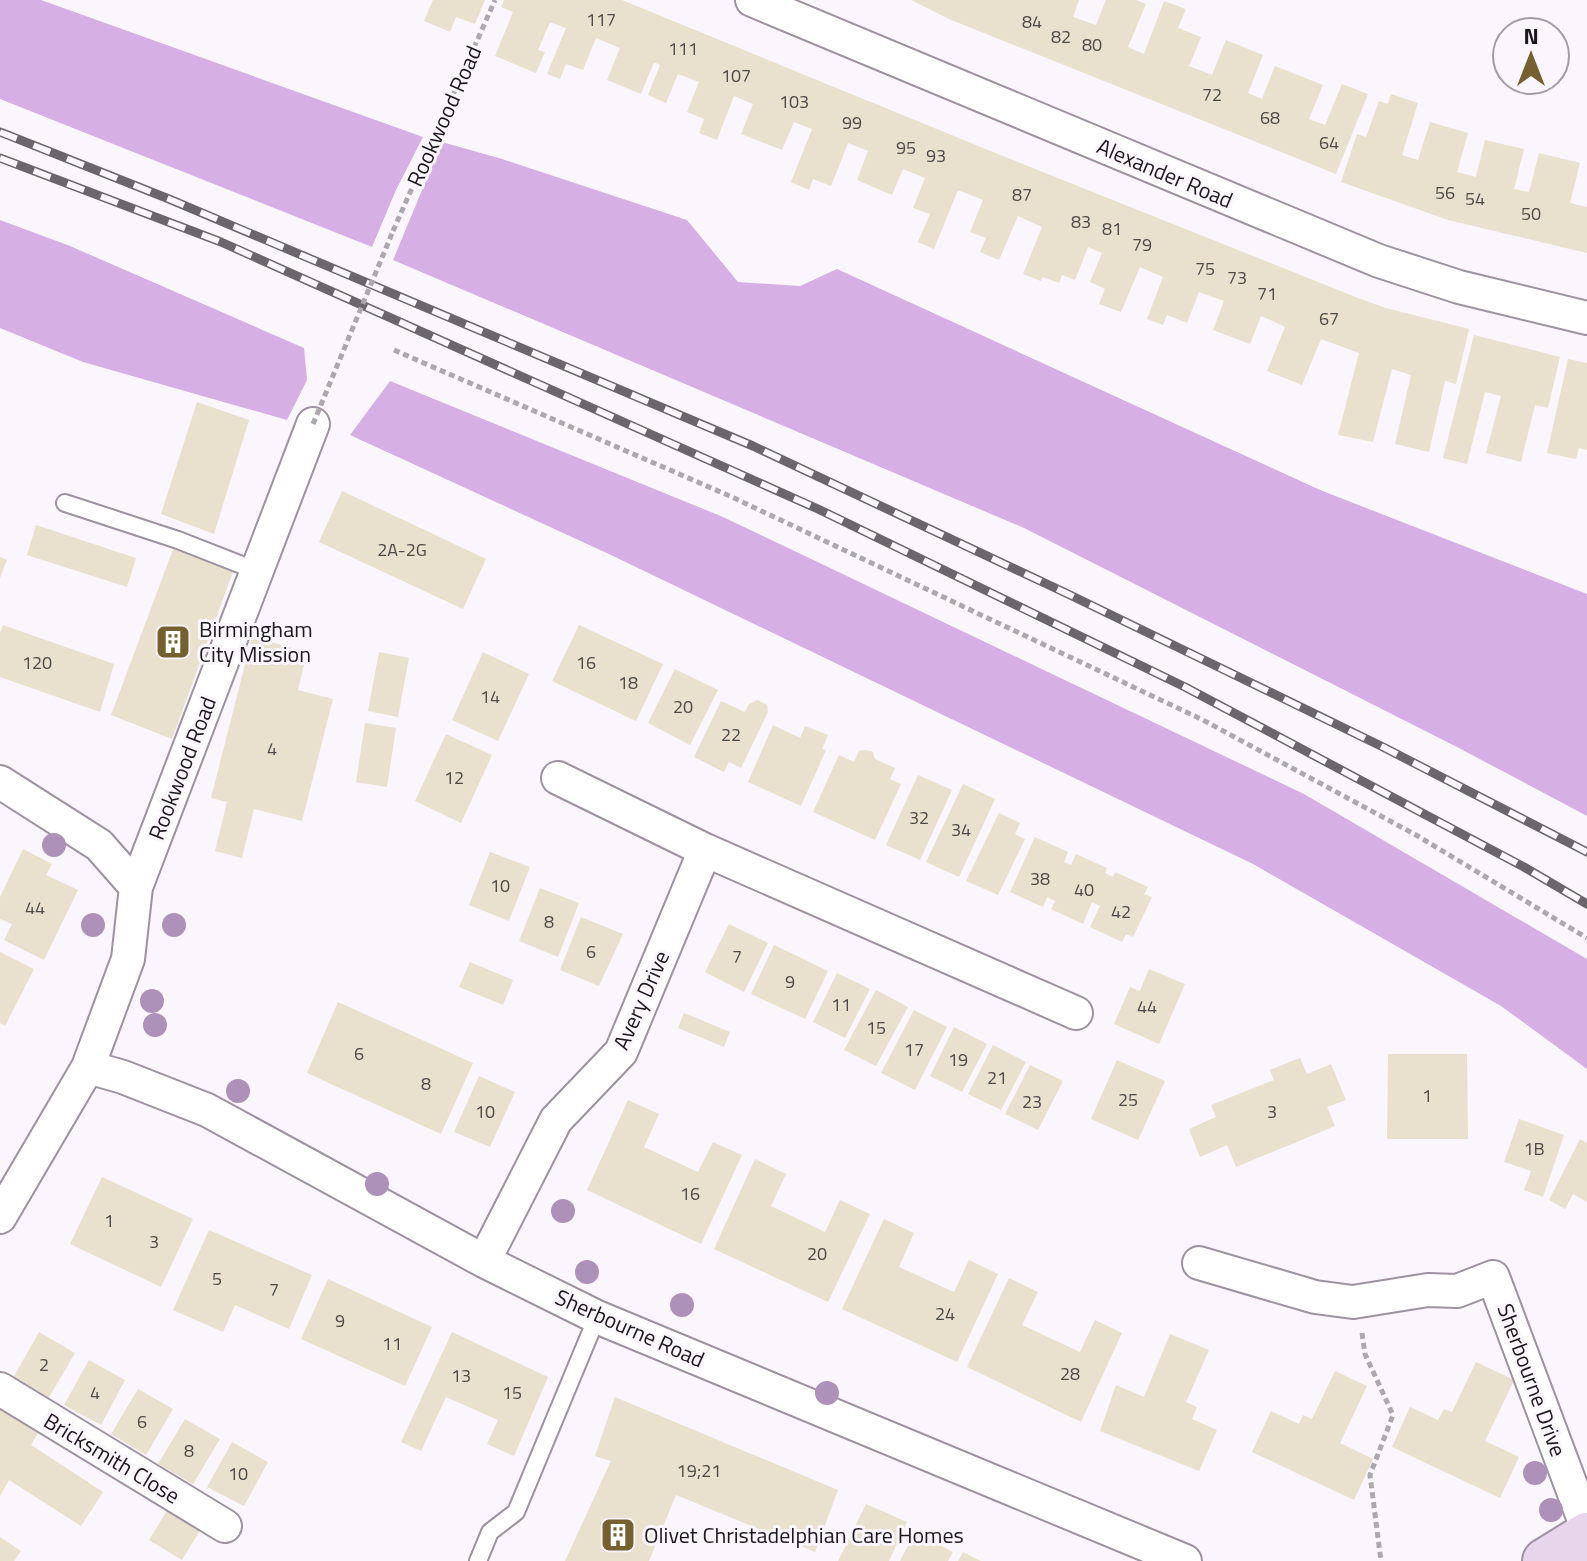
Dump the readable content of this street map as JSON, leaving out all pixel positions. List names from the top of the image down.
{
  "streets": {
    "street": [
      "Rookwood Road",
      "Alexander Road",
      "Avery Drive",
      "Sherbourne Road",
      "Sherbourne Drive",
      "Bricksmith Close"
    ]
  },
  "crossings": [
    ["Rookwood Road", "Sherbourne Road"],
    ["Avery Drive", "Sherbourne Road"]
  ],
  "places": {
    "building": ["Birmingham City Mission", "Olivet Christadelphian Care Homes"]
  },
  "house_numbers": [
    "117",
    "84",
    "82",
    "80",
    "111",
    "107",
    "72",
    "103",
    "68",
    "99",
    "64",
    "95",
    "93",
    "56",
    "87",
    "54",
    "50",
    "83",
    "81",
    "79",
    "75",
    "73",
    "71",
    "67",
    "2A-2G",
    "120",
    "16",
    "18",
    "14",
    "20",
    "22",
    "4",
    "12",
    "32",
    "34",
    "38",
    "10",
    "40",
    "44",
    "42",
    "8",
    "6",
    "7",
    "9",
    "11",
    "44",
    "15",
    "17",
    "6",
    "19",
    "21",
    "8",
    "1",
    "25",
    "23",
    "10",
    "3",
    "1B",
    "16",
    "1",
    "3",
    "20",
    "5",
    "7",
    "24",
    "9",
    "11",
    "2",
    "28",
    "13",
    "4",
    "15",
    "6",
    "8",
    "19;21",
    "10"
  ],
  "north": "top"
}
